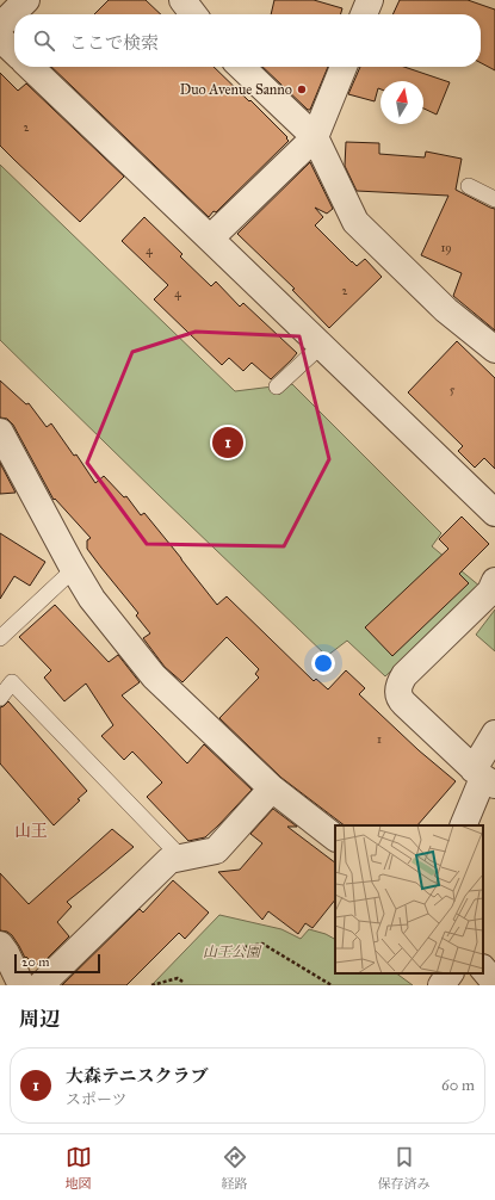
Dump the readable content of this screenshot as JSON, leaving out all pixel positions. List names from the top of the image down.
{
  "districts": ["山王"],
  "parks": ["山王公園"],
  "places": ["Duo Avenue Sanno"],
  "house_numbers": [
    "2",
    "19",
    "4",
    "2",
    "4",
    "5",
    "1"
  ],
  "scale_bar": "20 m",
  "north": "top",
  "page": {
    "search": "ここで検索",
    "pins": "1",
    "scale": "20 m",
    "heading": "周辺",
    "list": [
      {
        "mark": "1",
        "name": "大森テニスクラブ",
        "note": "スポーツ",
        "value": "60 m"
      }
    ],
    "nav": ["地図", "経路", "保存済み"]
  }
}
